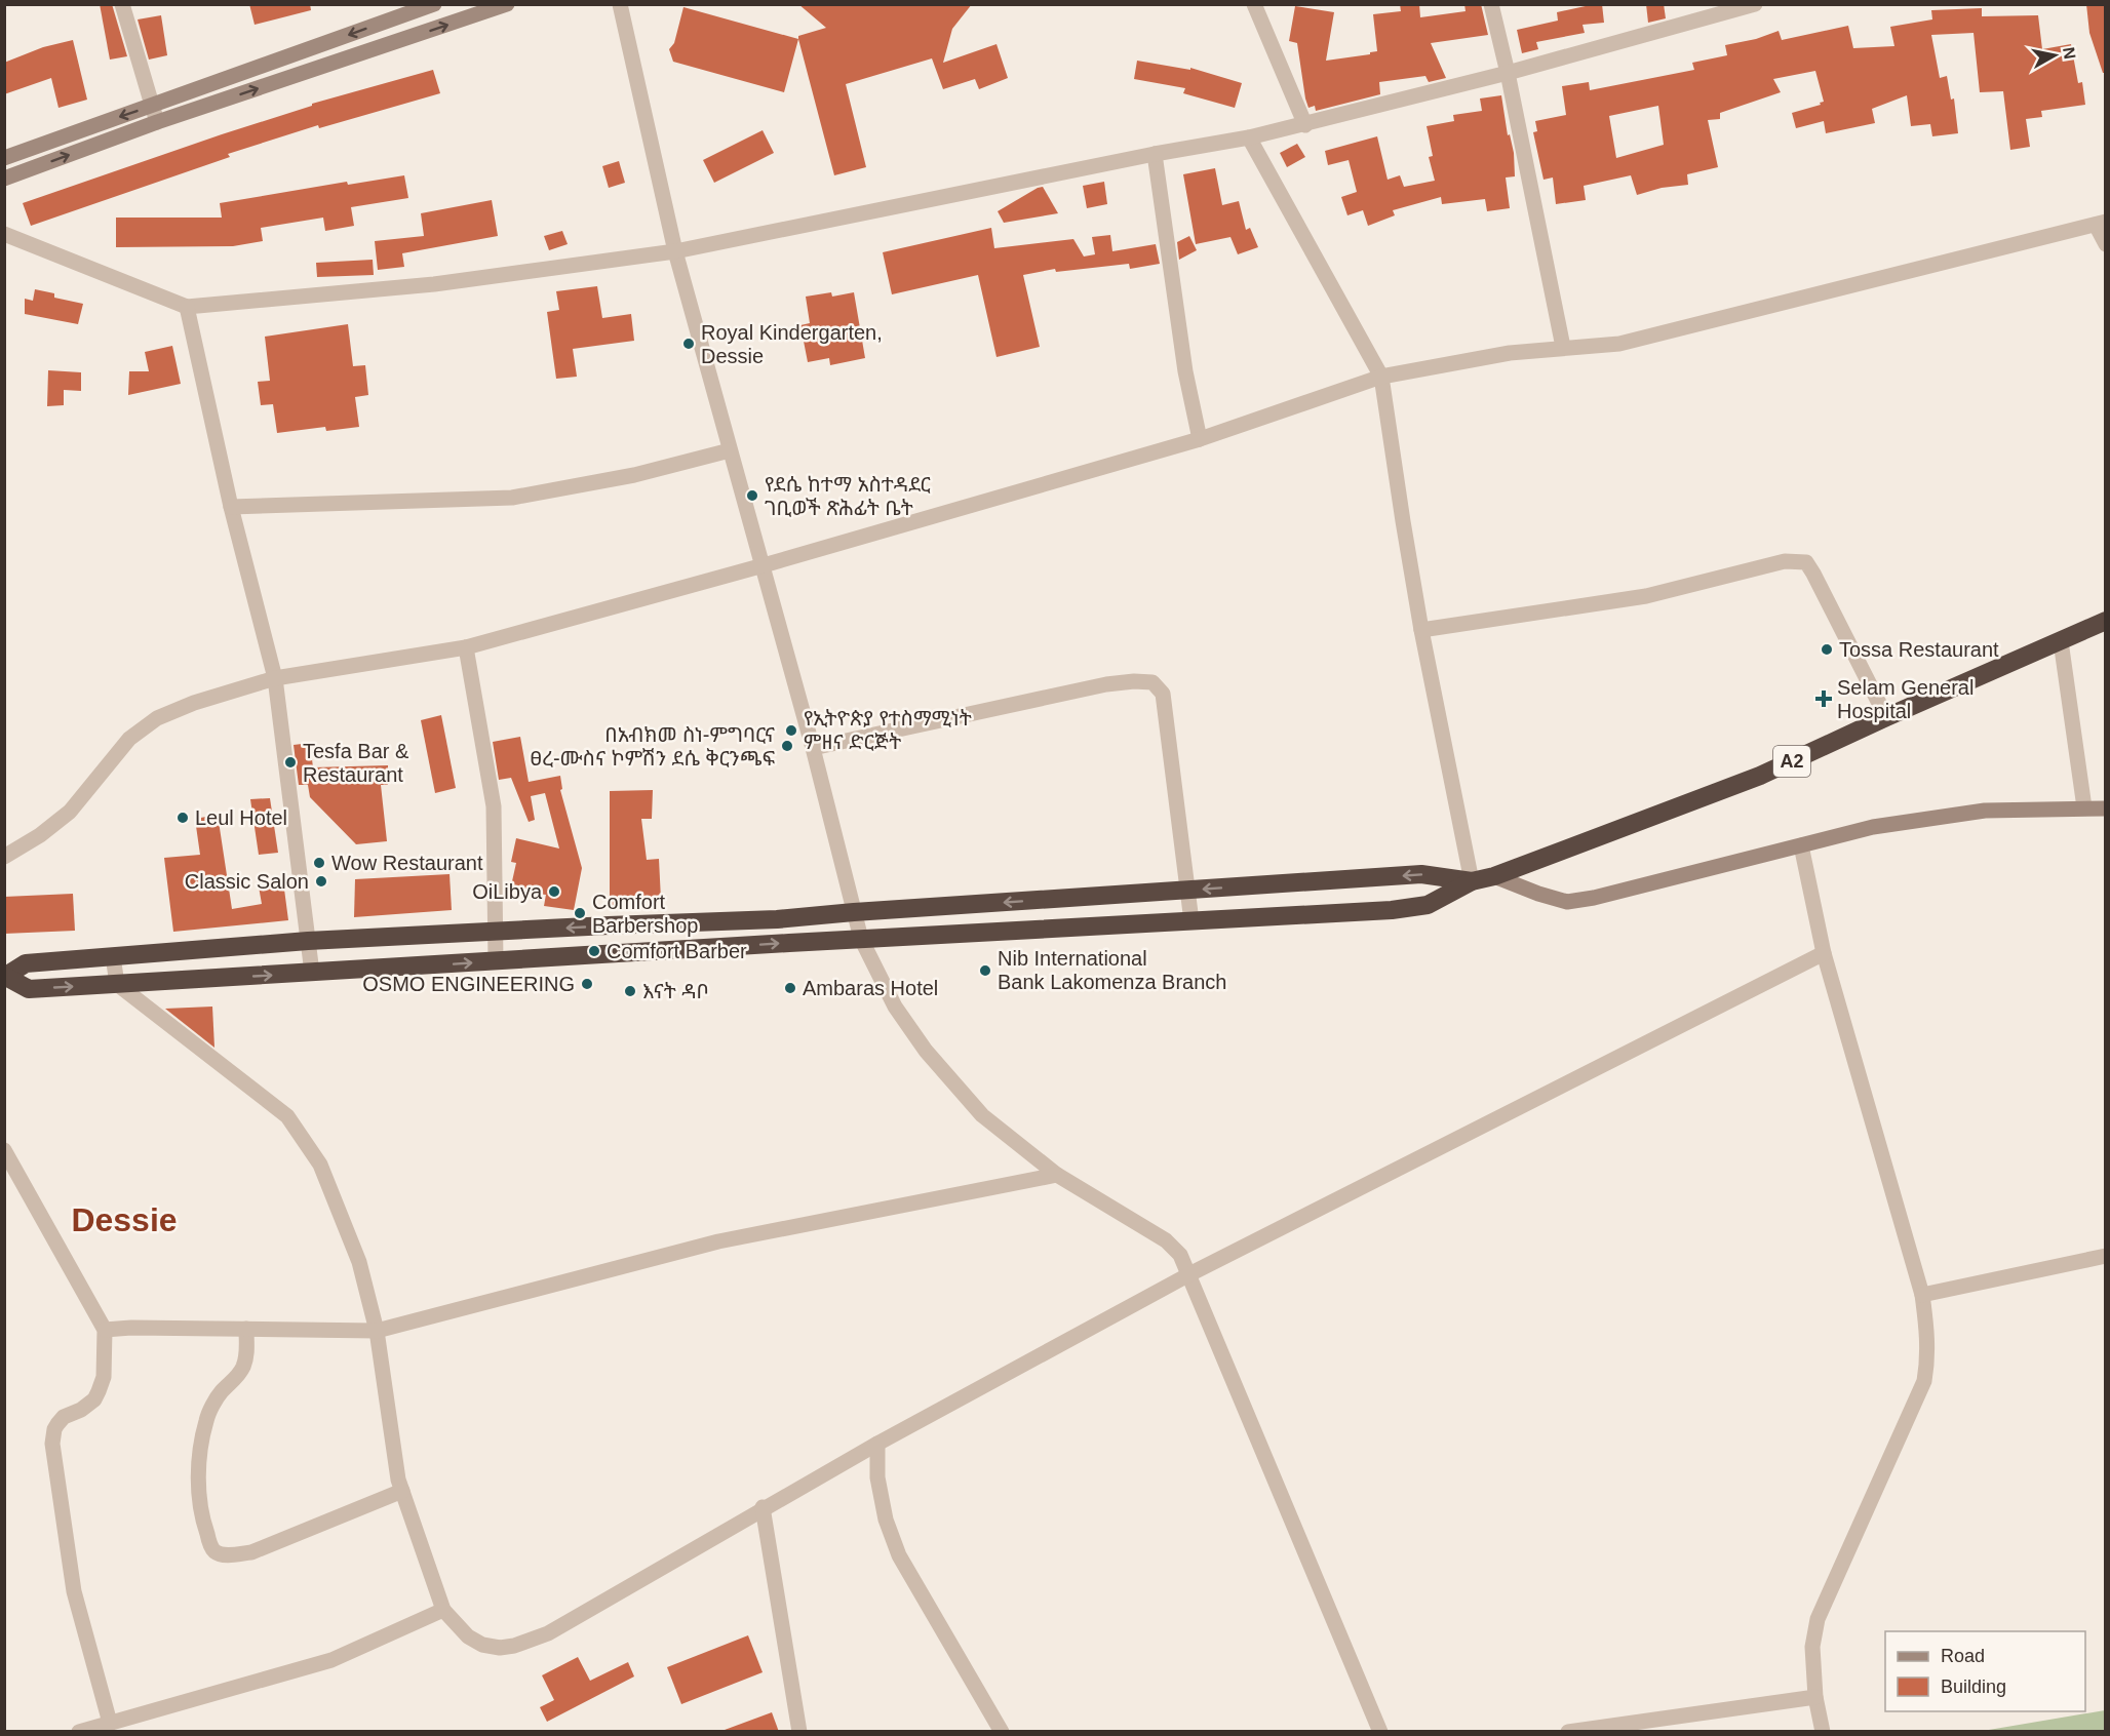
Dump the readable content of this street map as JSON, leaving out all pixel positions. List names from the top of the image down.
{
  "streets": {
    "highway": ["A2"]
  },
  "districts": ["Dessie"],
  "places": {
    "other": [
      "Royal Kindergarten, Dessie",
      "የደሴ ከተማ አስተዳደር ገቢወች ጽሕፊት ቤት",
      "Tossa Restaurant",
      "የኢትዮጵያ የተስማሚነት ምዘና ድርጅት",
      "በአብክመ ስነ-ምግባርና ፀረ-ሙስና ኮምሽን ደሴ ቅርንጫፍ",
      "Tesfa Bar & Restaurant",
      "Leul Hotel",
      "Wow Restaurant",
      "Classic Salon",
      "OiLibya",
      "Comfort Barbershop",
      "Comfort Barber",
      "Nib International Bank Lakomenza Branch",
      "OSMO ENGINEERING",
      "Ambaras Hotel",
      "እናት ዳቦ"
    ],
    "health": ["Selam General Hospital"]
  },
  "legend": ["Road", "Building"],
  "north": "right"
}
